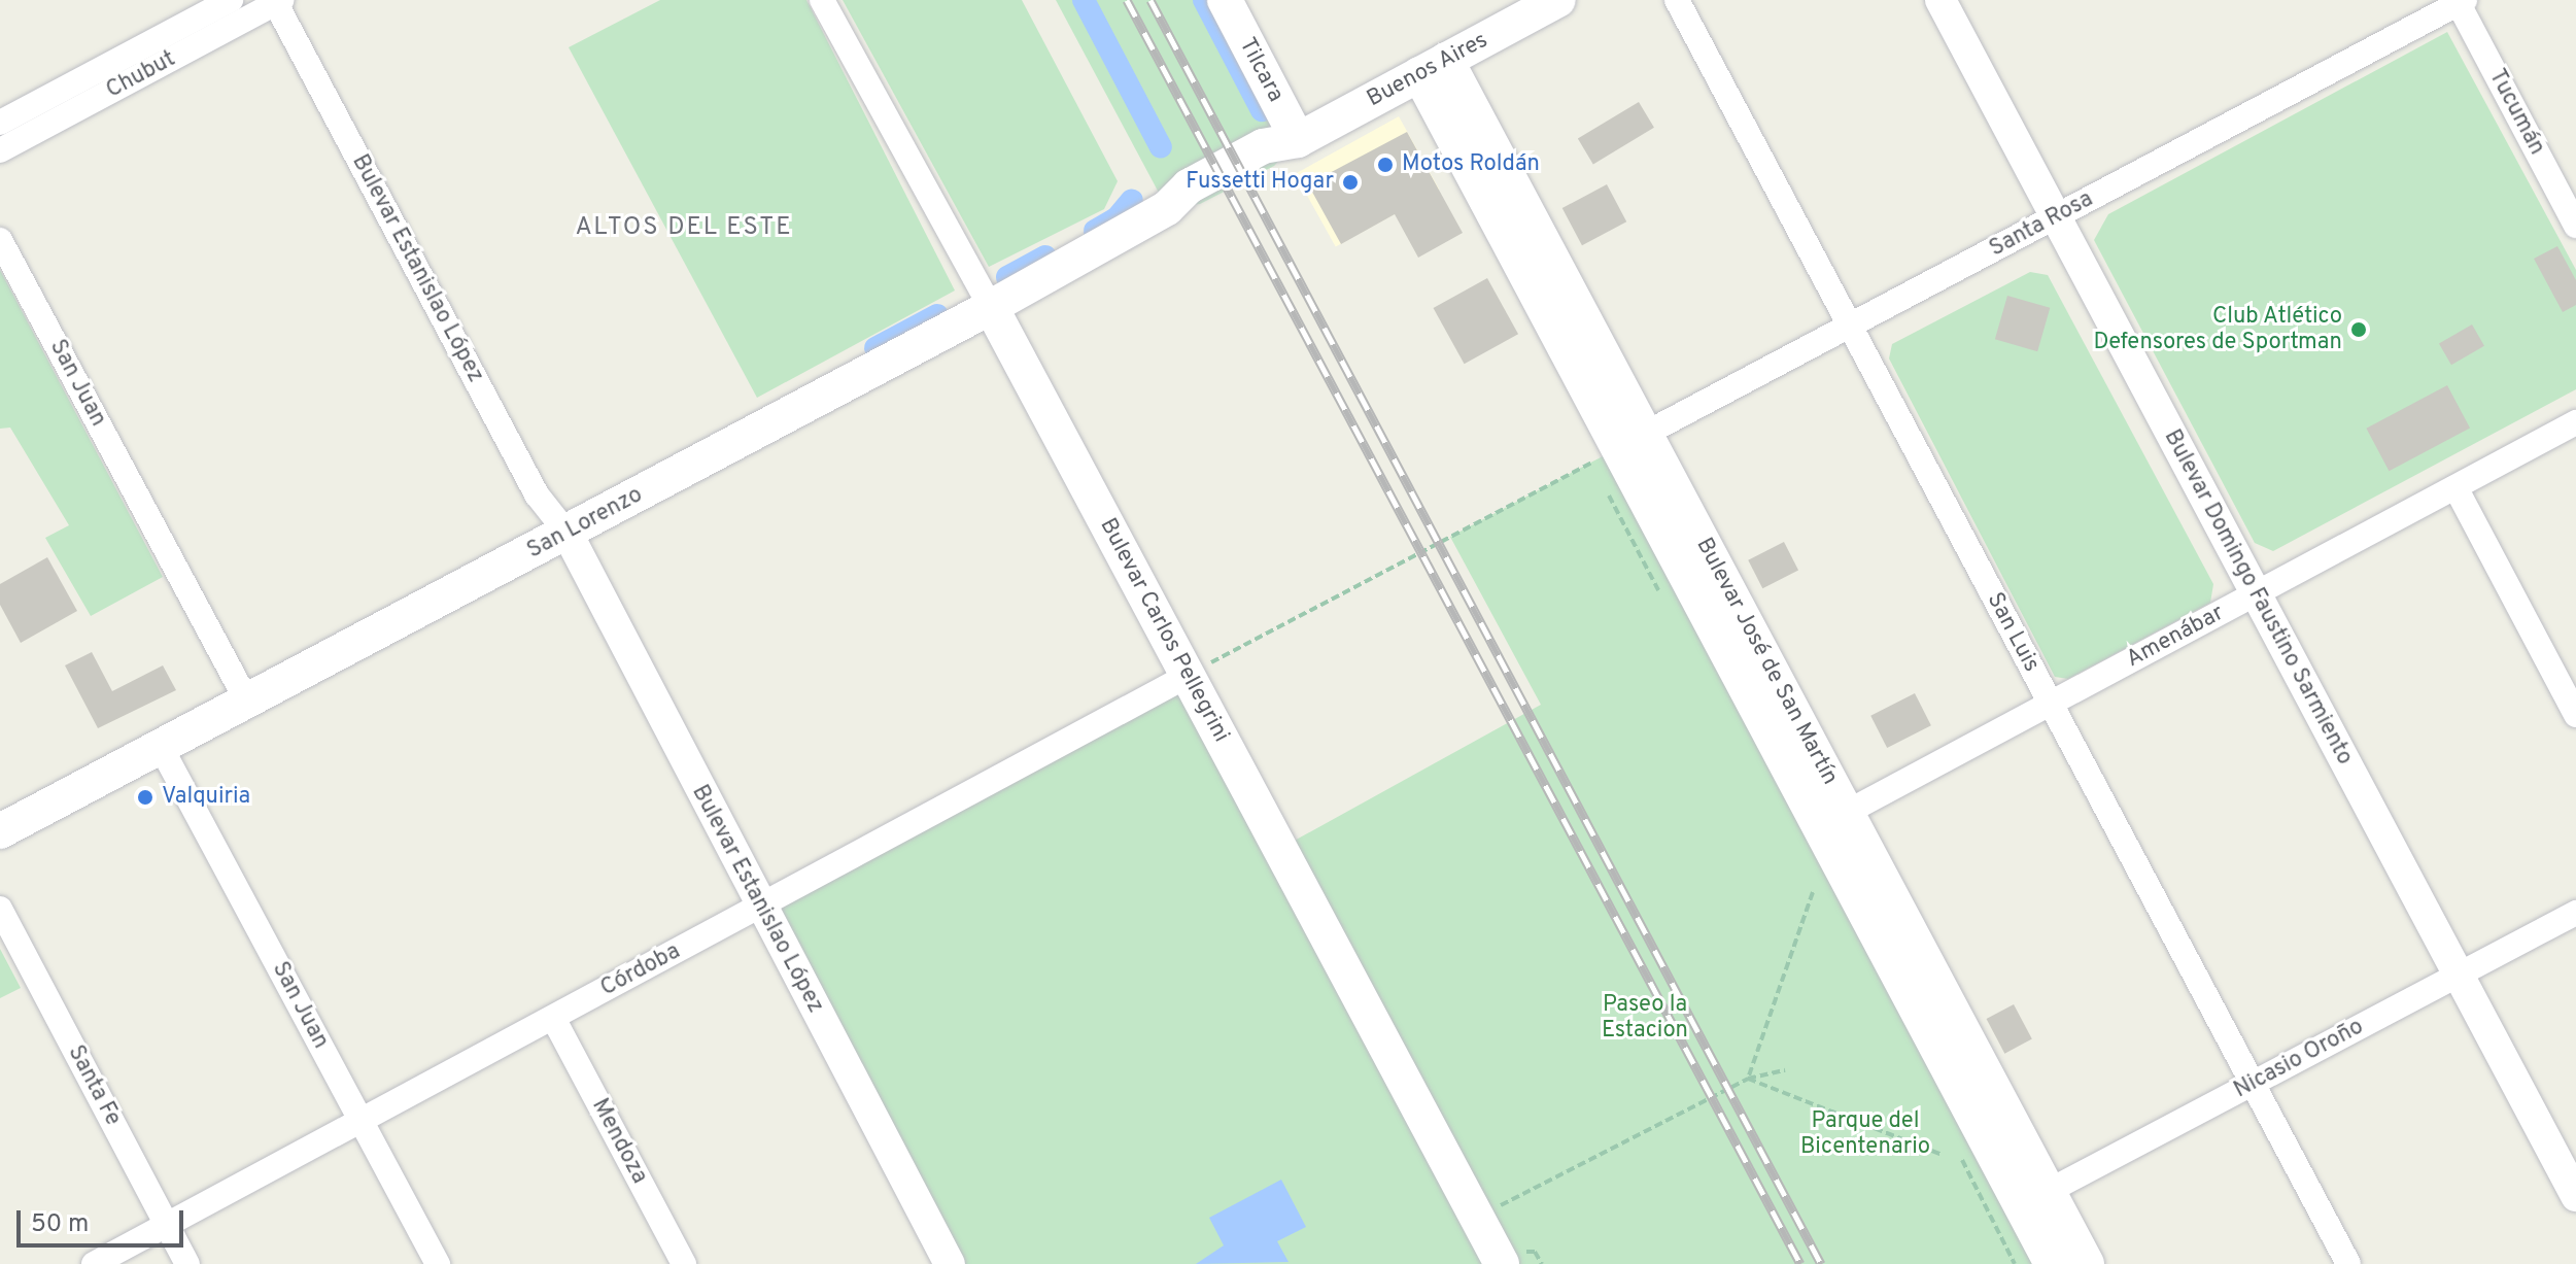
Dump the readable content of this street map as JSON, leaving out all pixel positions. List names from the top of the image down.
{
  "streets": {
    "main road": [
      "Tilcara",
      "Buenos Aires",
      "San Lorenzo",
      "Bulevar Carlos Pellegrini",
      "Bulevar José de San Martín"
    ],
    "street": [
      "Chubut",
      "Tucumán",
      "Santa Rosa",
      "Bulevar Estanislao López",
      "San Juan",
      "Bulevar Domingo Faustino Sarmiento",
      "San Luis",
      "Amenábar",
      "Córdoba",
      "Nicasio Oroño",
      "Santa Fe",
      "Mendoza"
    ]
  },
  "crossings": [
    ["Tilcara", "Buenos Aires"],
    ["Buenos Aires", "San Lorenzo"],
    ["Buenos Aires", "Bulevar José de San Martín"],
    ["Chubut", "Bulevar Estanislao López"],
    ["Tucumán", "Santa Rosa"],
    ["Santa Rosa", "Bulevar Domingo Faustino Sarmiento"],
    ["Santa Rosa", "San Luis"],
    ["Santa Rosa", "Bulevar José de San Martín"],
    ["Bulevar Estanislao López", "San Lorenzo"],
    ["Bulevar Estanislao López", "Córdoba"],
    ["San Juan", "San Lorenzo"],
    ["San Juan", "Córdoba"],
    ["San Lorenzo", "Bulevar Carlos Pellegrini"],
    ["Bulevar Domingo Faustino Sarmiento", "Amenábar"],
    ["Bulevar Domingo Faustino Sarmiento", "Nicasio Oroño"],
    ["Bulevar Carlos Pellegrini", "Córdoba"],
    ["San Luis", "Amenábar"],
    ["San Luis", "Nicasio Oroño"],
    ["Amenábar", "Bulevar José de San Martín"],
    ["Bulevar José de San Martín", "Nicasio Oroño"],
    ["Córdoba", "Santa Fe"],
    ["Córdoba", "Mendoza"]
  ],
  "districts": ["ALTOS DEL ESTE"],
  "parks": ["Paseo la Estacion", "Parque del Bicentenario"],
  "places": [
    "Motos Roldán",
    "Fussetti Hogar",
    "Club Atlético Defensores de Sportman",
    "Valquiria"
  ],
  "scale_bar": "50 m"
}
